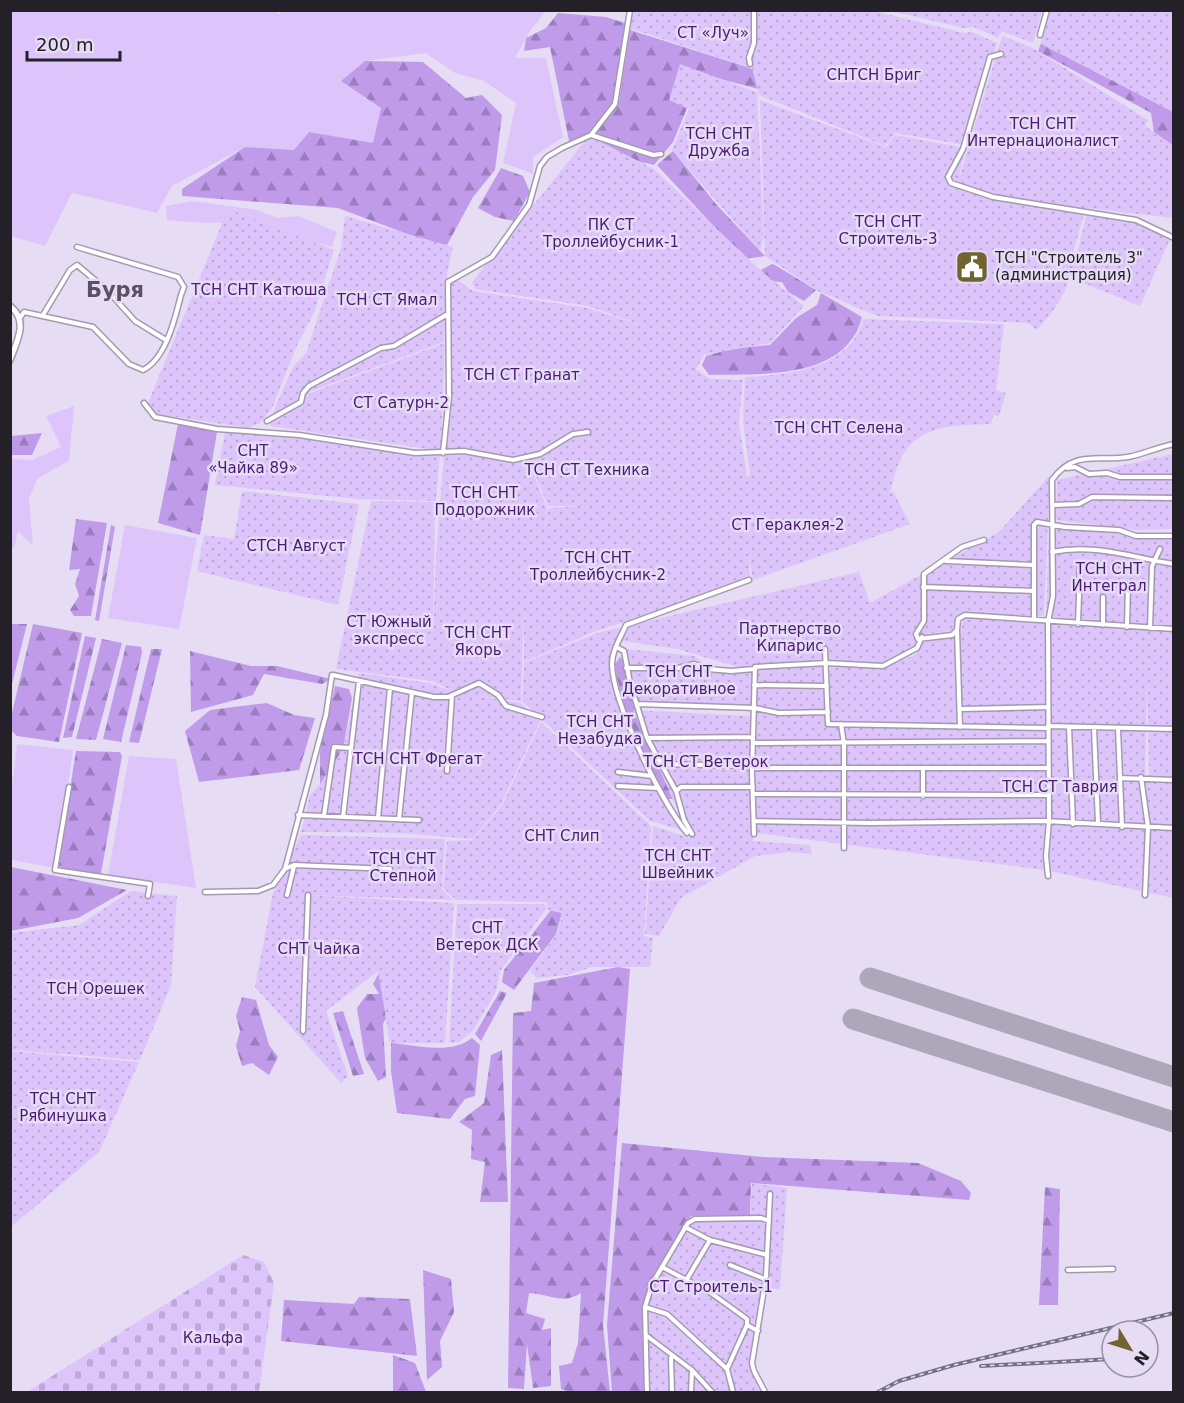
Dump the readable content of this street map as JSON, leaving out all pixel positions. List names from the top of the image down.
{
  "districts": ["Буря"],
  "parks": [
    "СТ «Луч»",
    "СНТСН Бриг",
    "ТСН СНТ Интернационалист",
    "ТСН СНТ Дружба",
    "ТСН СНТ Строитель-3",
    "ПК СТ Троллейбусник-1",
    "ТСН СНТ Катюша",
    "ТСН СТ Ямал",
    "ТСН СТ Гранат",
    "СТ Сатурн-2",
    "ТСН СНТ Селена",
    "СНТ «Чайка 89»",
    "ТСН СТ Техника",
    "ТСН СНТ Подорожник",
    "СТ Гераклея-2",
    "СТСН Август",
    "ТСН СНТ Троллейбусник-2",
    "ТСН СНТ Интеграл",
    "СТ Южный экспресс",
    "Партнерство Кипарис",
    "ТСН СНТ Якорь",
    "ТСН СНТ Декоративное",
    "ТСН СНТ Незабудка",
    "ТСН СНТ Фрегат",
    "ТСН СТ Ветерок",
    "ТСН СТ Таврия",
    "СНТ Слип",
    "ТСН СНТ Швейник",
    "ТСН СНТ Степной",
    "СНТ Ветерок ДСК",
    "СНТ Чайка",
    "ТСН Орешек",
    "ТСН СНТ Рябинушка",
    "СТ Строитель-1",
    "Кальфа"
  ],
  "places": {
    "public building": ["ТСН \"Строитель 3\" (администрация)"]
  },
  "scale_bar": "200 m",
  "north": "bottom right"
}
